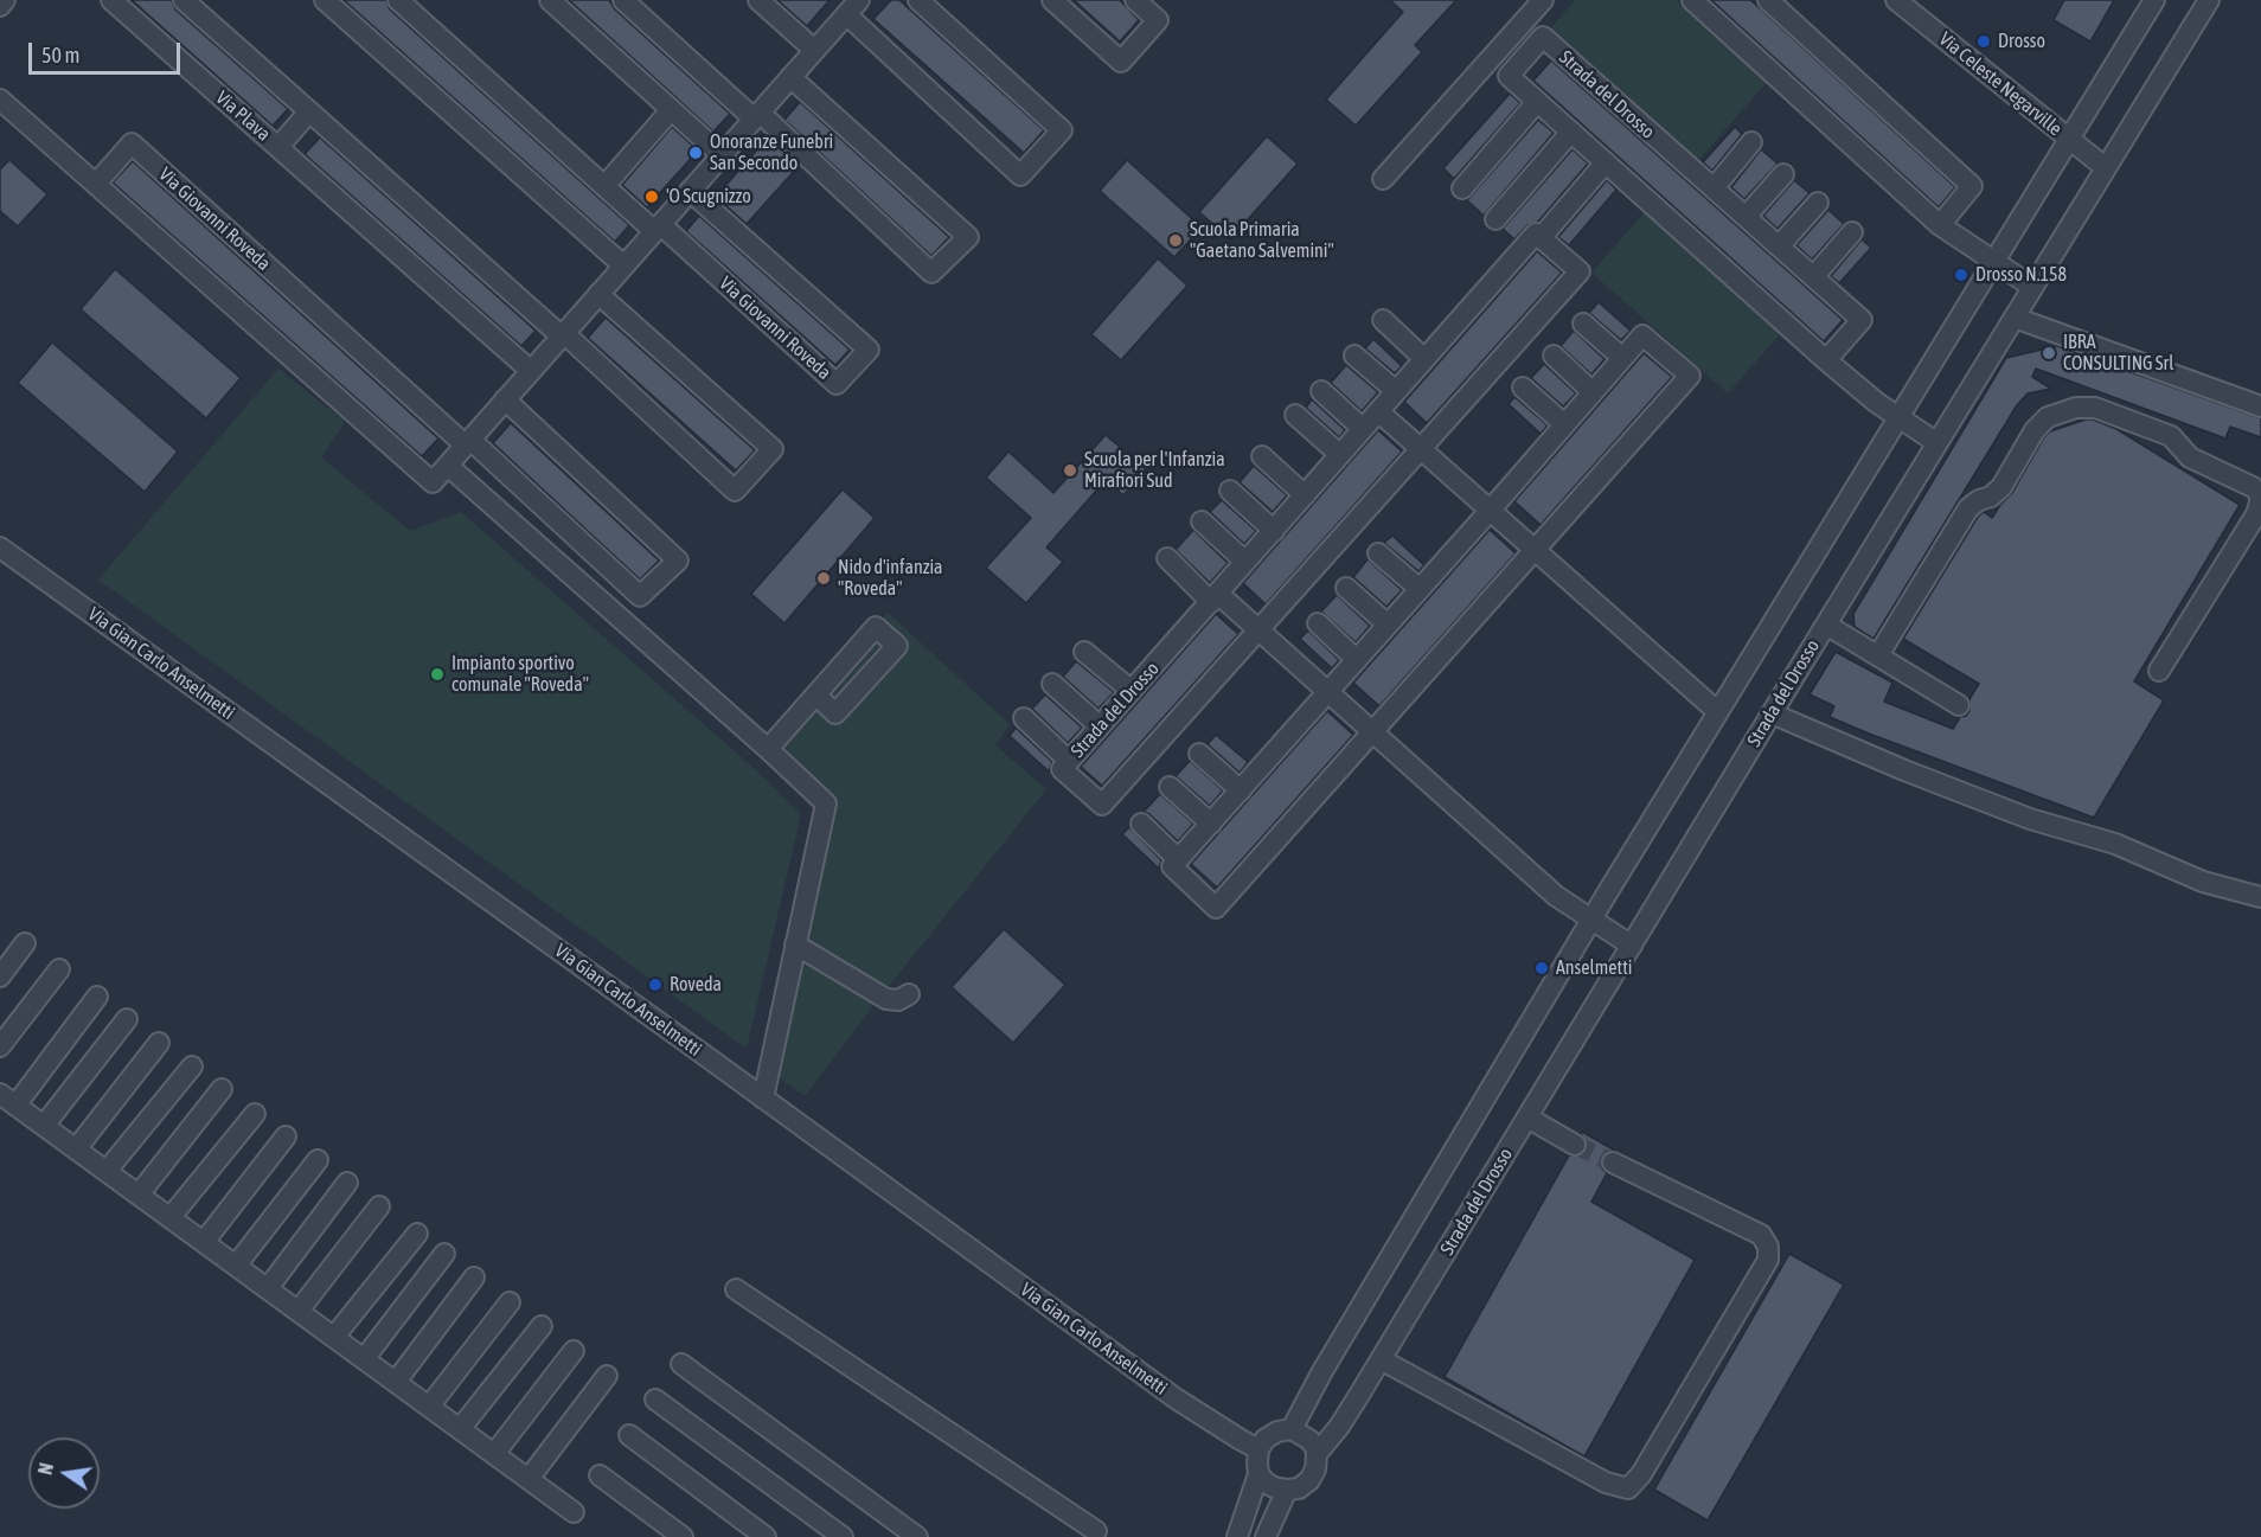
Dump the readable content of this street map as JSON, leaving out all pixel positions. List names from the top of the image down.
{
  "streets": {
    "street": [
      "Via Celeste Negarville",
      "Strada del Drosso",
      "Via Plava",
      "Via Giovanni Roveda",
      "Via Gian Carlo Anselmetti"
    ]
  },
  "crossings": [
    ["Via Celeste Negarville", "Strada del Drosso"],
    ["Strada del Drosso", "Via Gian Carlo Anselmetti"]
  ],
  "places": [
    "Drosso",
    "Onoranze Funebri San Secondo",
    "'O Scugnizzo",
    "Scuola Primaria \"Gaetano Salvemini\"",
    "Drosso N.158",
    "IBRA CONSULTING Srl",
    "Scuola per l'Infanzia Mirafiori Sud",
    "Nido d'infanzia \"Roveda\"",
    "Impianto sportivo comunale \"Roveda\"",
    "Anselmetti",
    "Roveda"
  ],
  "scale_bar": "50 m",
  "north": "left"
}
